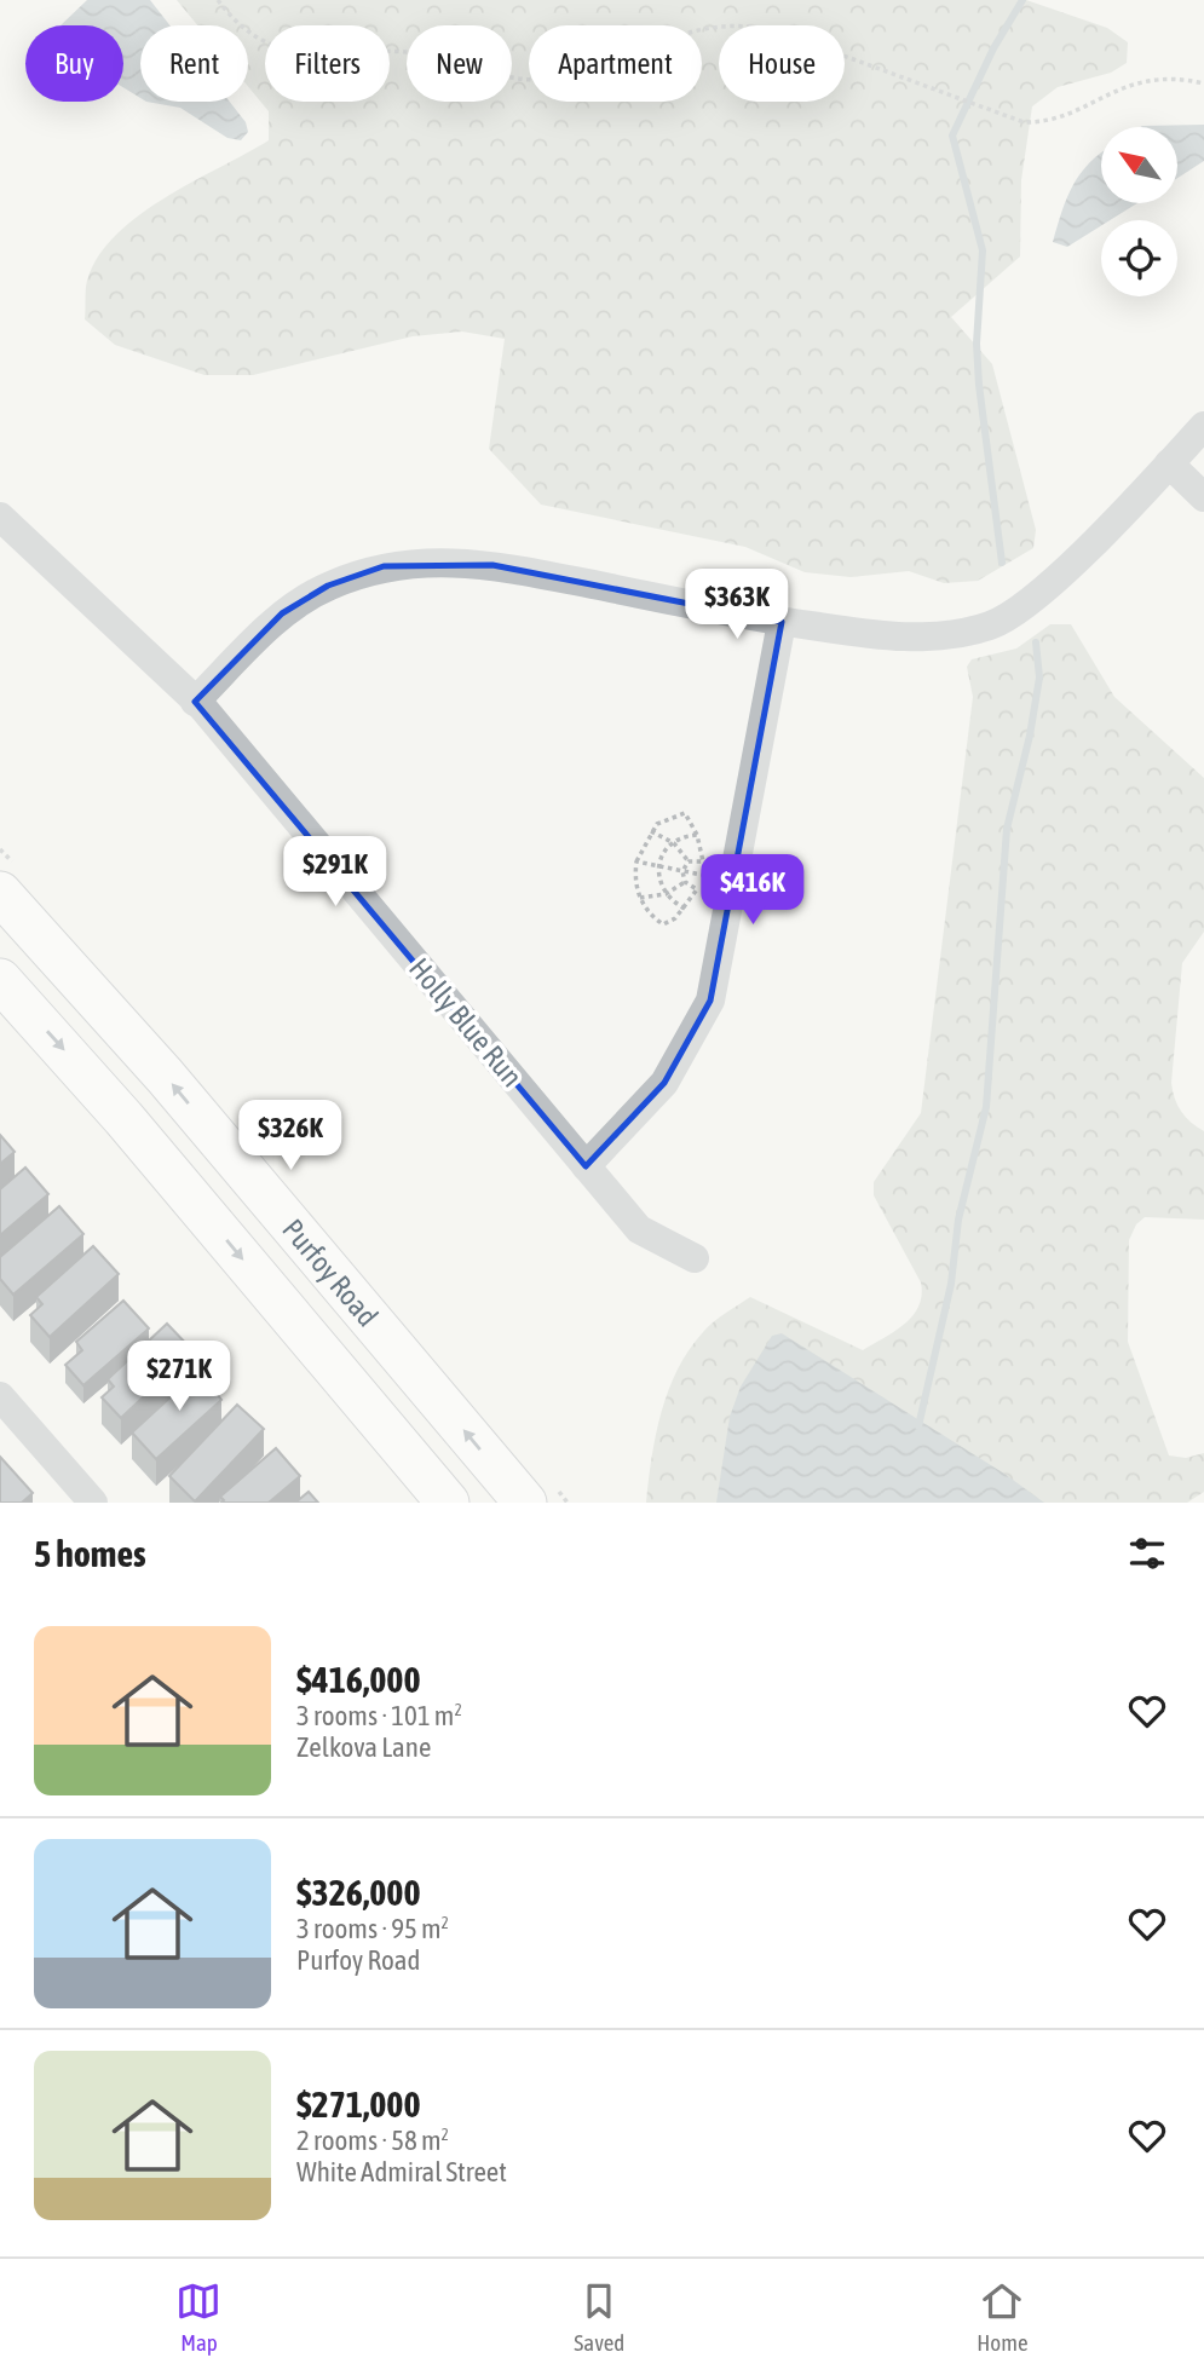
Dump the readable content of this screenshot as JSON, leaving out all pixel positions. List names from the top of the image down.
{
  "streets": {
    "street": ["Holly Blue Run", "Purfoy Road"]
  },
  "north": "top left",
  "page": {
    "chip": [
      "Buy",
      "Rent",
      "Filters",
      "New",
      "Apartment",
      "House"
    ],
    "price": [
      "$363K",
      "$291K",
      "$416K",
      "$326K",
      "$271K"
    ],
    "heading": "5 homes",
    "list": [
      {
        "name": "$416,000",
        "note": "3 rooms · 101 m² · Zelkova Lane"
      },
      {
        "name": "$326,000",
        "note": "3 rooms · 95 m² · Purfoy Road"
      },
      {
        "name": "$271,000",
        "note": "2 rooms · 58 m² · White Admiral Street"
      }
    ],
    "tabs": ["Map", "Saved", "Home"]
  }
}
